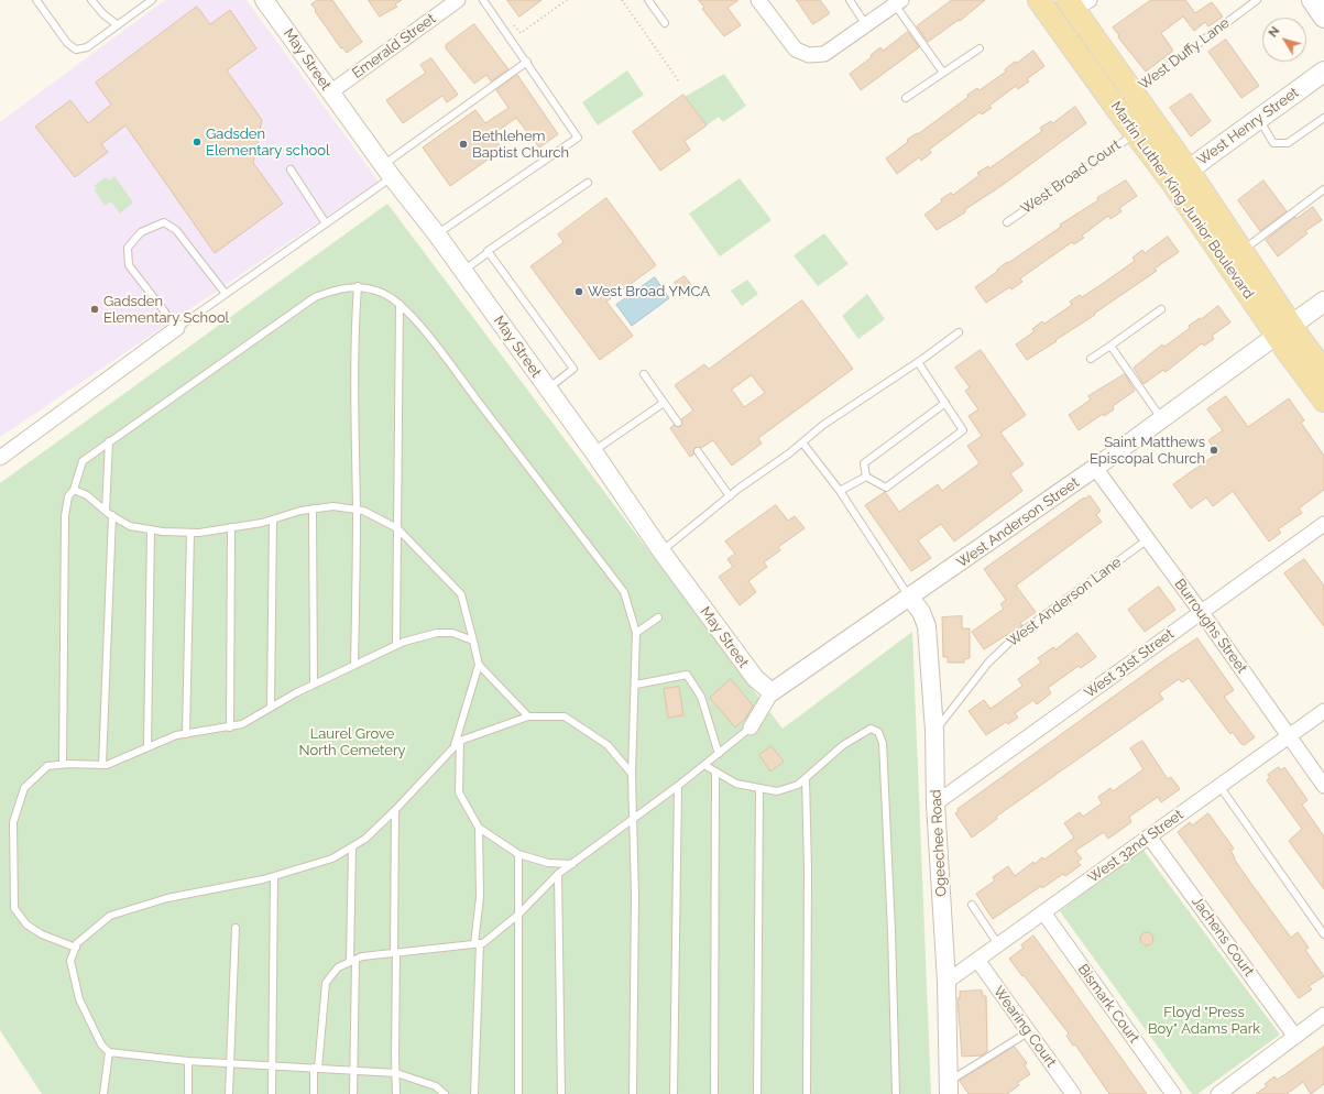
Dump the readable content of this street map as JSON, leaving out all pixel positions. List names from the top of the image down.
{
  "streets": {
    "main road": ["West Henry Street", "Martin Luther King Junior Boulevard", "West Anderson Street"],
    "street": [
      "Emerald Street",
      "May Street",
      "Burroughs Street",
      "West 31st Street",
      "Ogeechee Road",
      "West 32nd Street",
      "Jachens Court",
      "Bismark Court",
      "Wearing Court"
    ],
    "lane": ["West Duffy Lane", "West Broad Court", "West Anderson Lane"]
  },
  "crossings": [
    ["Emerald Street", "May Street"],
    ["West Duffy Lane", "Martin Luther King Junior Boulevard"],
    ["May Street", "West Anderson Street"],
    ["West Henry Street", "Martin Luther King Junior Boulevard"],
    ["West Broad Court", "Martin Luther King Junior Boulevard"],
    ["Martin Luther King Junior Boulevard", "West Anderson Street"],
    ["West Anderson Street", "Burroughs Street"],
    ["West Anderson Street", "Ogeechee Road"],
    ["West Anderson Lane", "Burroughs Street"],
    ["West Anderson Lane", "Ogeechee Road"],
    ["Burroughs Street", "West 31st Street"],
    ["Burroughs Street", "West 32nd Street"],
    ["West 31st Street", "Ogeechee Road"],
    ["Ogeechee Road", "West 32nd Street"],
    ["West 32nd Street", "Jachens Court"],
    ["West 32nd Street", "Bismark Court"],
    ["West 32nd Street", "Wearing Court"]
  ],
  "parks": ["Laurel Grove North Cemetery", "Floyd \"Press Boy\" Adams Park"],
  "places": [
    "Gadsden Elementary school",
    "Bethlehem Baptist Church",
    "West Broad YMCA",
    "Gadsden Elementary School",
    "Saint Matthews Episcopal Church"
  ],
  "north": "top left"
}
